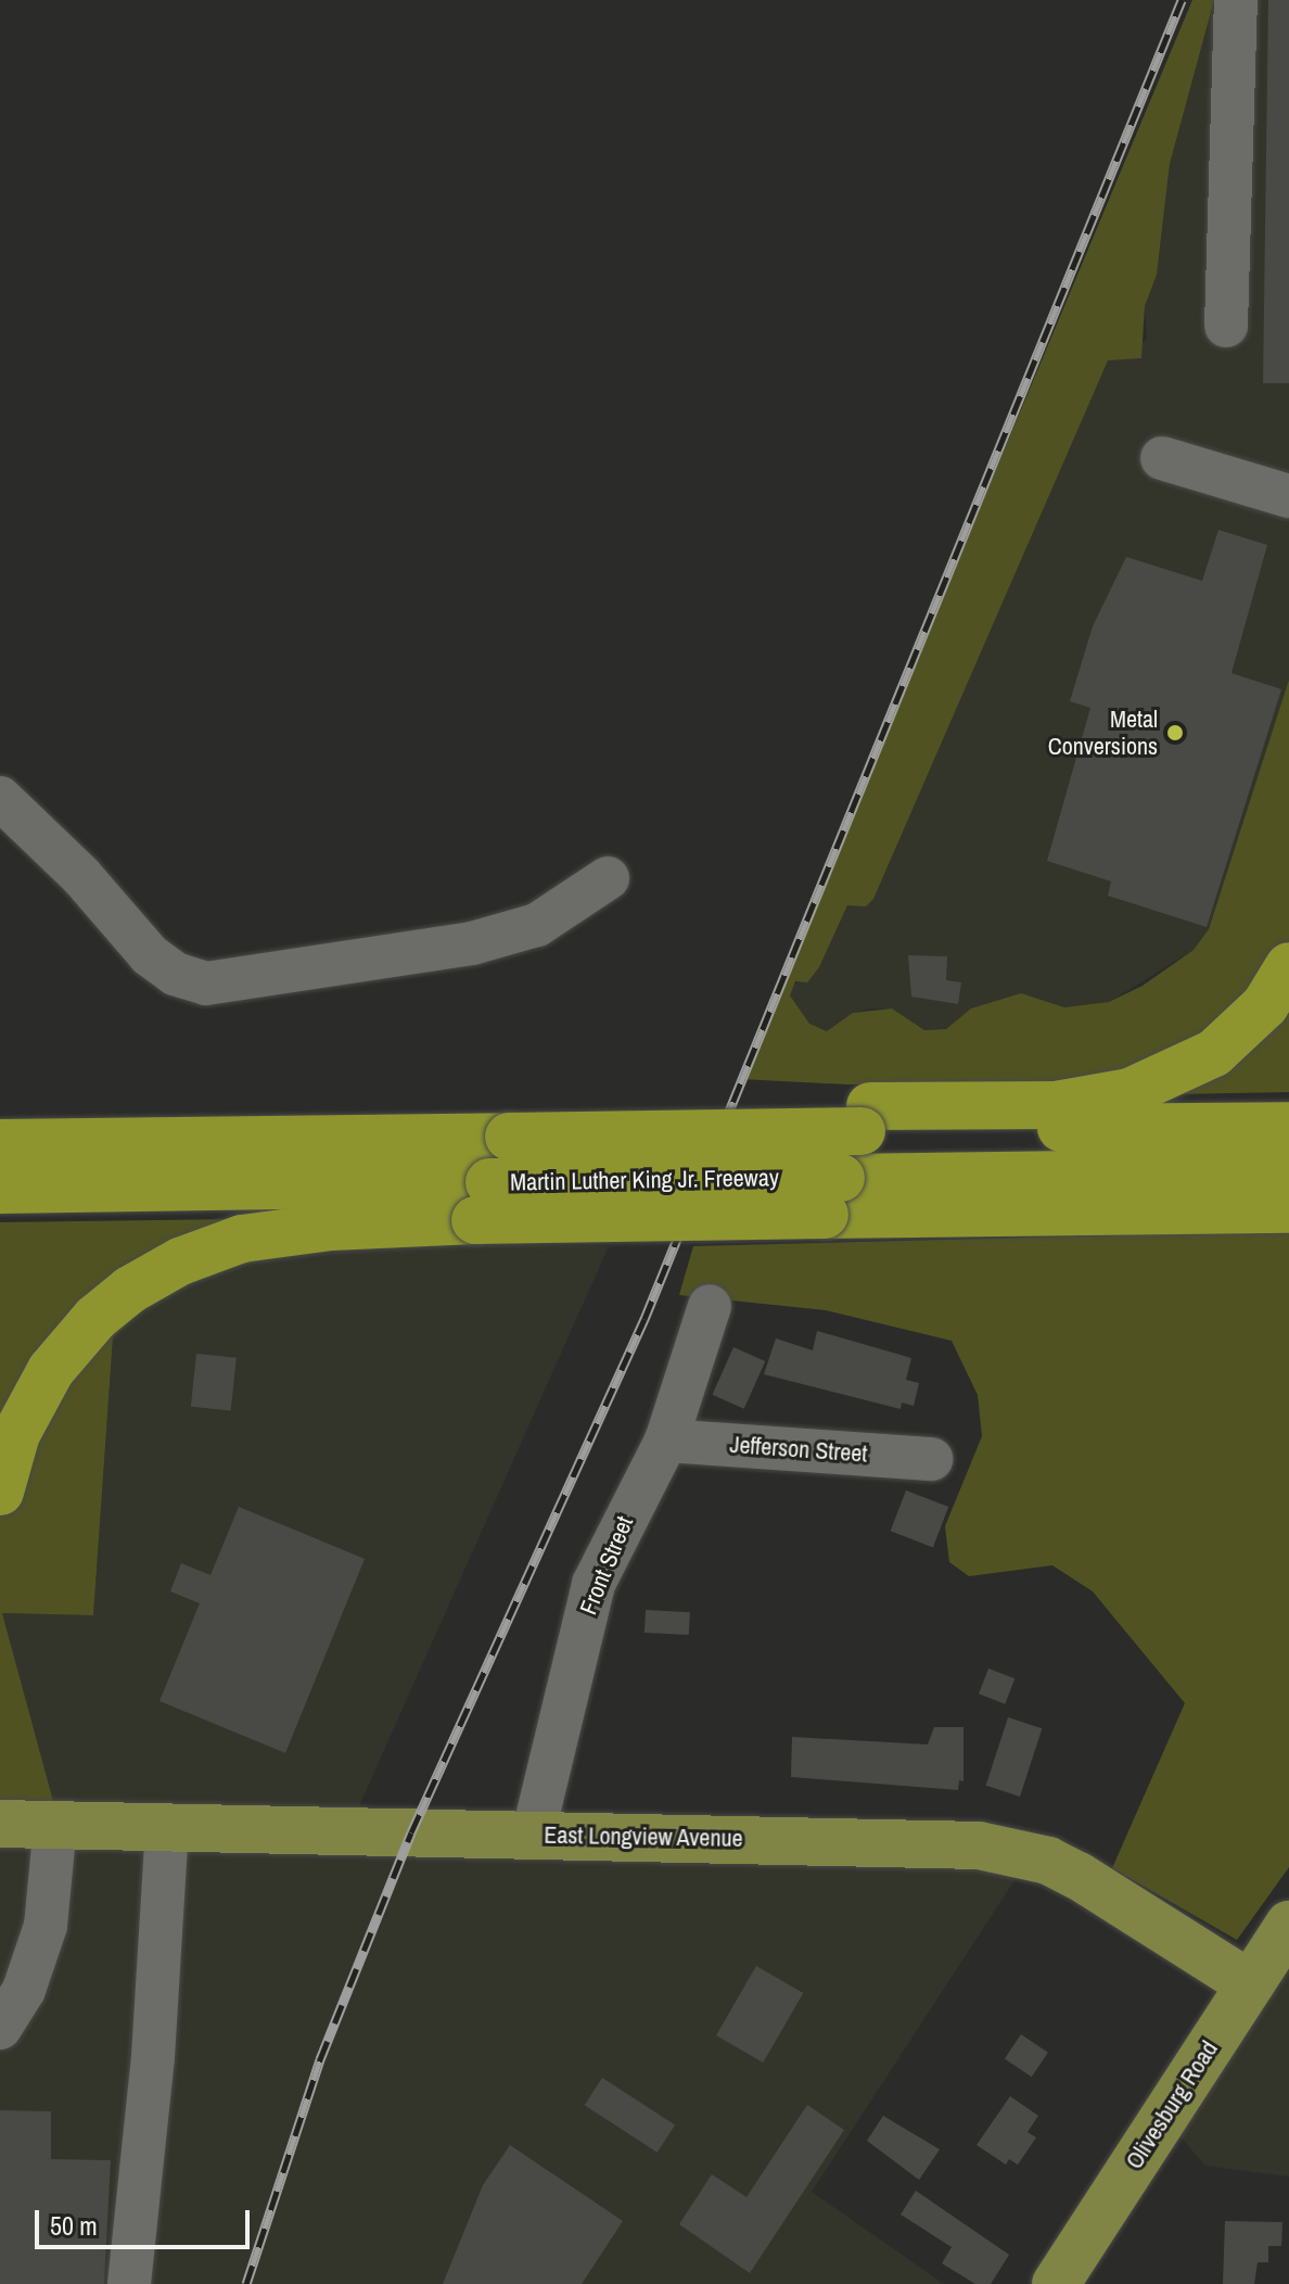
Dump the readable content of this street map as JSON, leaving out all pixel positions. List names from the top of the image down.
{
  "streets": {
    "highway": ["Martin Luther King Jr. Freeway"],
    "main road": ["East Longview Avenue", "Olivesburg Road"],
    "street": ["Jefferson Street", "Front Street"]
  },
  "crossings": [
    ["Jefferson Street", "Front Street"],
    ["Front Street", "East Longview Avenue"],
    ["East Longview Avenue", "Olivesburg Road"]
  ],
  "places": ["Metal Conversions"],
  "scale_bar": "50 m"
}
